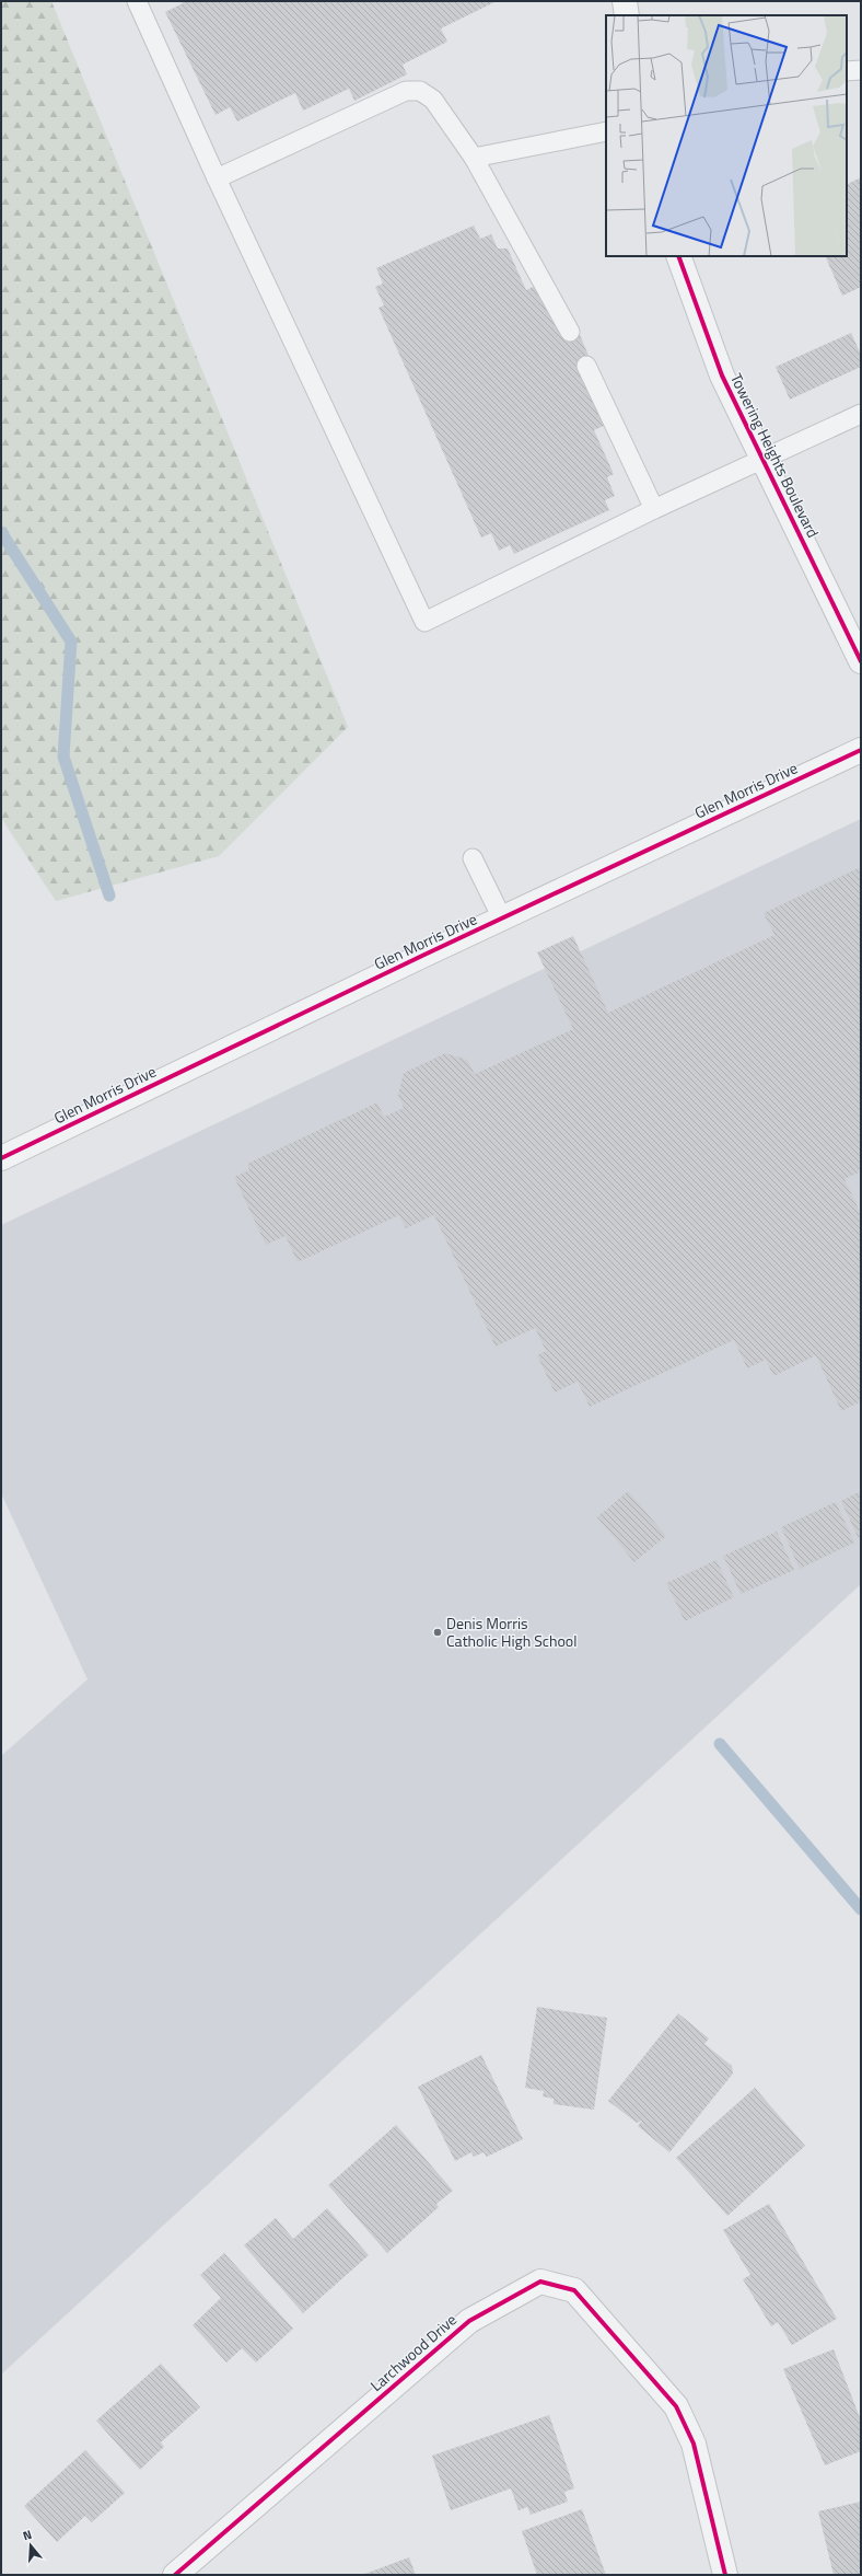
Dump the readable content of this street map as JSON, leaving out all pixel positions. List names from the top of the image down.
{
  "streets": {
    "street": ["Towering Heights Boulevard", "Glen Morris Drive", "Larchwood Drive"]
  },
  "places": ["Denis Morris Catholic High School"],
  "north": "top"
}
